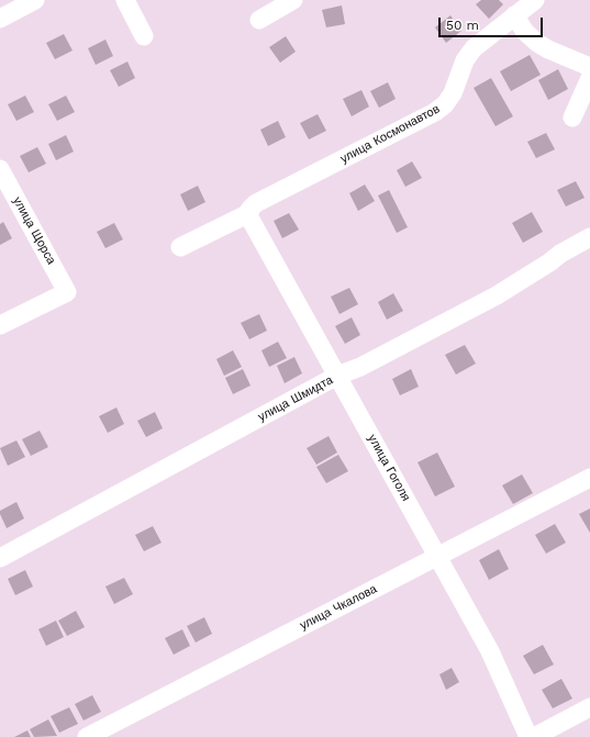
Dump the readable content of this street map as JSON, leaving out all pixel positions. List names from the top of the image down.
{
  "streets": {
    "street": [
      "улица Космонавтов",
      "улица Щорса",
      "улица Шмидта",
      "улица Гоголя",
      "улица Чкалова"
    ]
  },
  "crossings": [
    ["улица Космонавтов", "улица Гоголя"],
    ["улица Шмидта", "улица Гоголя"],
    ["улица Гоголя", "улица Чкалова"]
  ],
  "scale_bar": "50 m"
}
